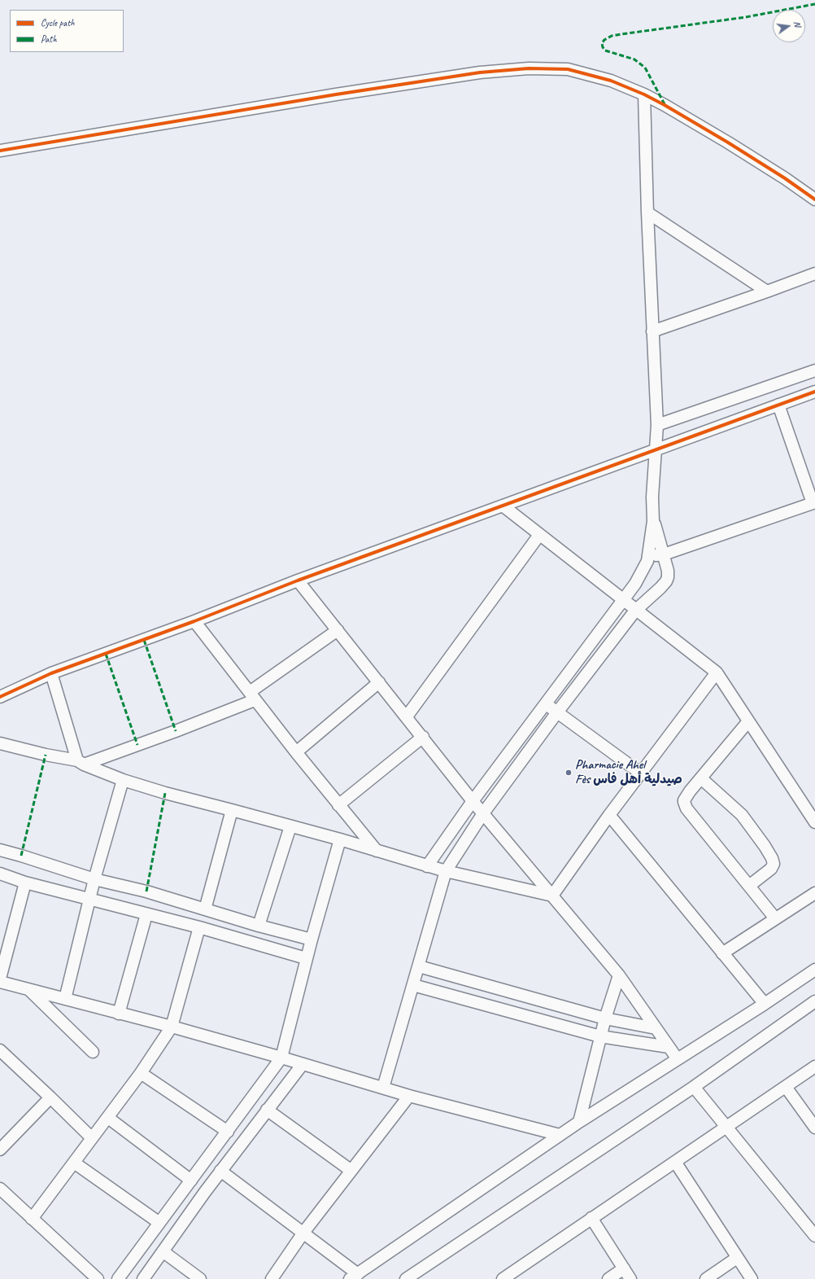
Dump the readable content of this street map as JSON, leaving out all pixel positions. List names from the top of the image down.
{
  "places": ["Pharmacie Ahel Fès صيدلية أهل فاس"],
  "legend": ["Cycle path", "Path"],
  "north": "right"
}
